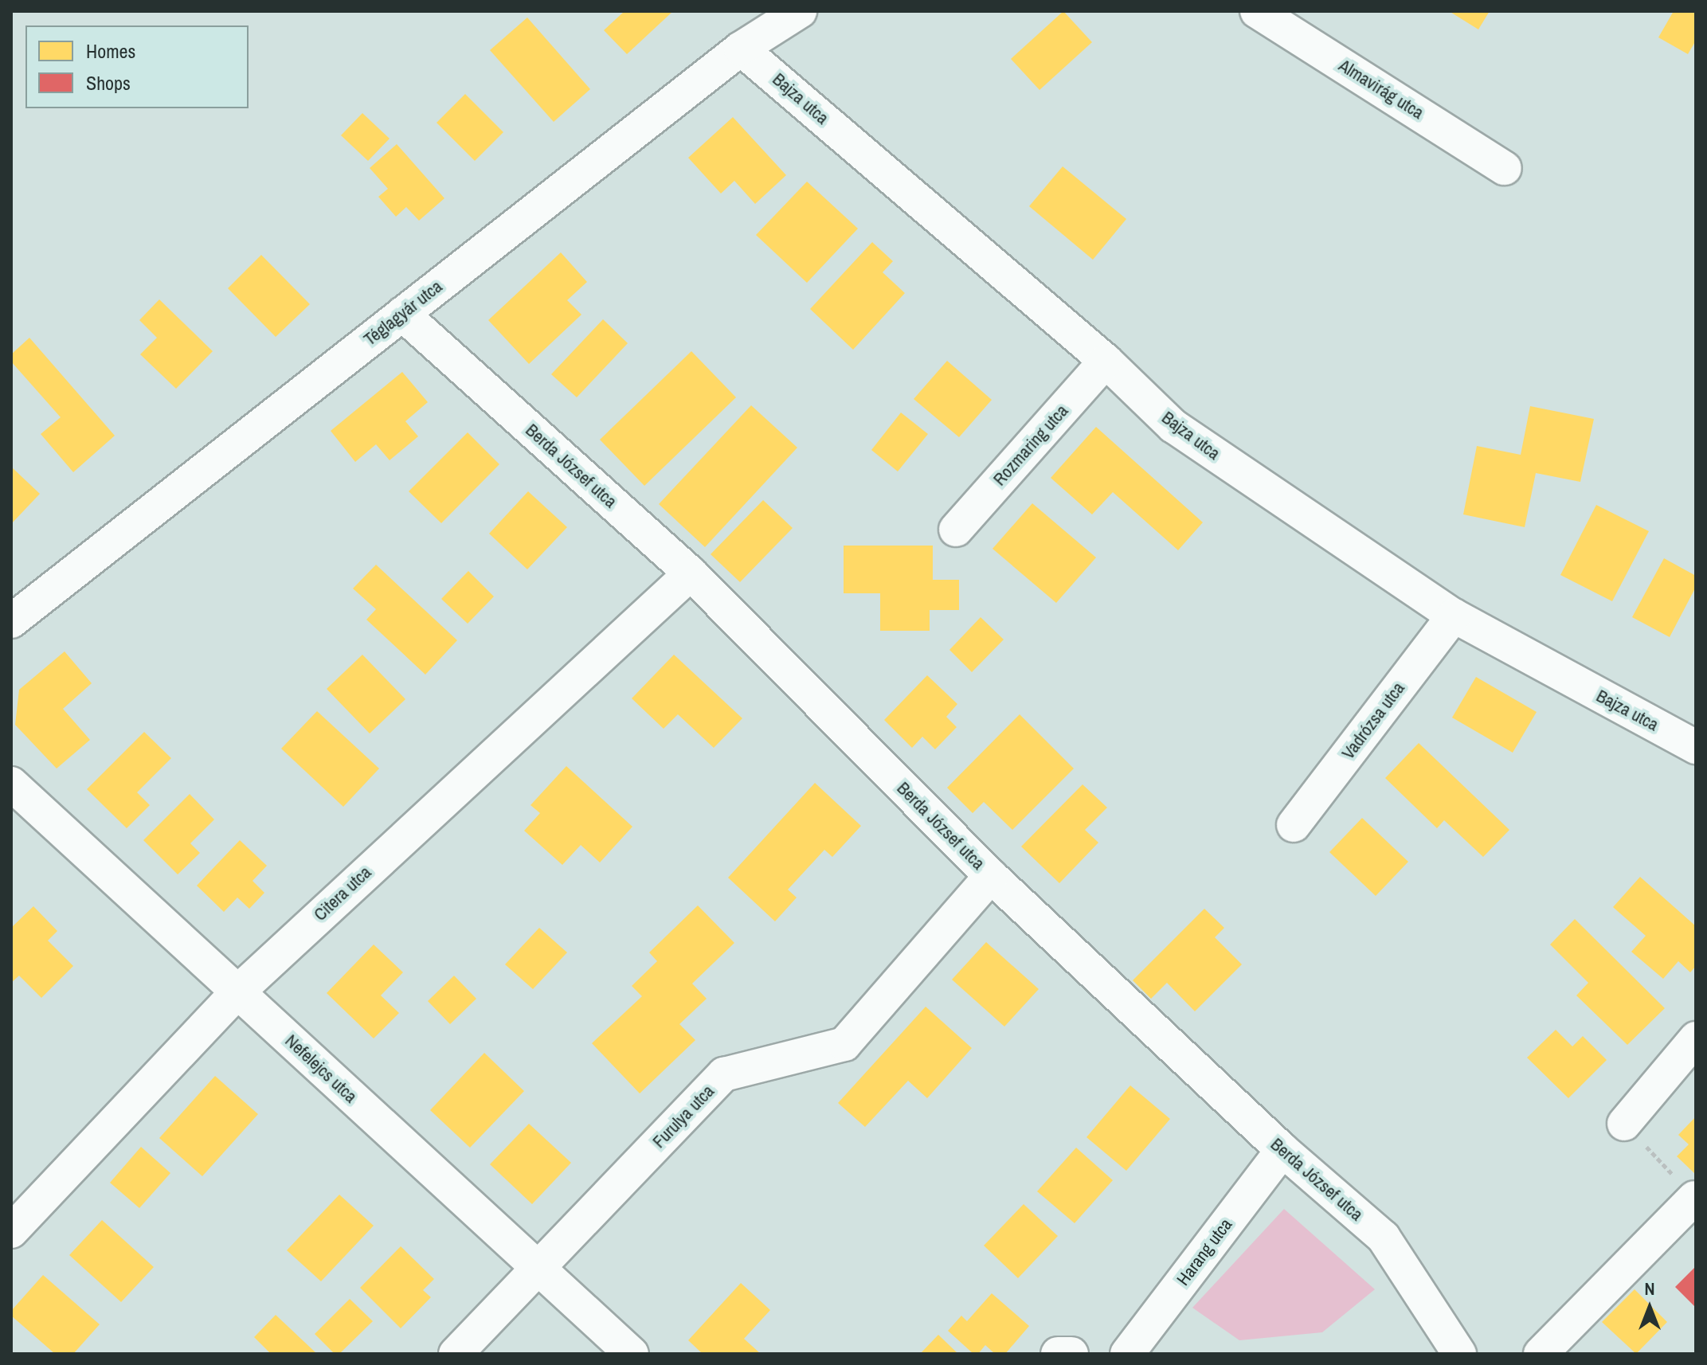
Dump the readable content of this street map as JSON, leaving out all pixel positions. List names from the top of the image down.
{
  "streets": {
    "street": [
      "Almavirág utca",
      "Bajza utca",
      "Téglagyár utca",
      "Rozmaring utca",
      "Berda József utca",
      "Vadrózsa utca",
      "Citera utca",
      "Nefelejcs utca",
      "Furulya utca",
      "Harang utca"
    ]
  },
  "crossings": [
    ["Bajza utca", "Téglagyár utca"],
    ["Bajza utca", "Rozmaring utca"],
    ["Bajza utca", "Vadrózsa utca"],
    ["Téglagyár utca", "Berda József utca"],
    ["Berda József utca", "Citera utca"],
    ["Berda József utca", "Furulya utca"],
    ["Berda József utca", "Harang utca"],
    ["Citera utca", "Nefelejcs utca"],
    ["Nefelejcs utca", "Furulya utca"]
  ],
  "legend": ["Homes", "Shops"],
  "north": "top"
}
